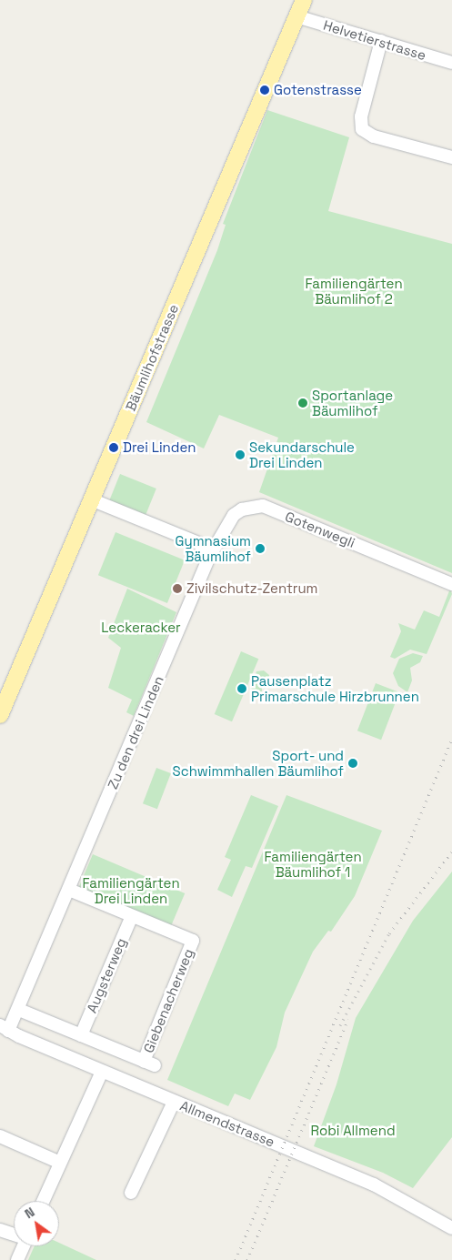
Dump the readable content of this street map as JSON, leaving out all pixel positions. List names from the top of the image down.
{
  "streets": {
    "main road": ["Bäumlihofstrasse"],
    "street": [
      "Helvetierstrasse",
      "Gotenwegli",
      "Zu den drei Linden",
      "Augsterweg",
      "Giebenacherweg",
      "Allmendstrasse"
    ]
  },
  "crossings": [
    ["Helvetierstrasse", "Bäumlihofstrasse"],
    ["Gotenwegli", "Zu den drei Linden"],
    ["Zu den drei Linden", "Allmendstrasse"],
    ["Augsterweg", "Giebenacherweg"]
  ],
  "parks": [
    "Familiengärten Bäumlihof 2",
    "Leckeracker",
    "Familiengärten Bäumlihof 1",
    "Familiengärten Drei Linden",
    "Robi Allmend"
  ],
  "places": [
    "Gotenstrasse",
    "Sportanlage Bäumlihof",
    "Drei Linden",
    "Sekundarschule Drei Linden",
    "Gymnasium Bäumlihof",
    "Zivilschutz-Zentrum",
    "Pausenplatz Primarschule Hirzbrunnen",
    "Sport- und Schwimmhallen Bäumlihof"
  ],
  "north": "top left"
}
